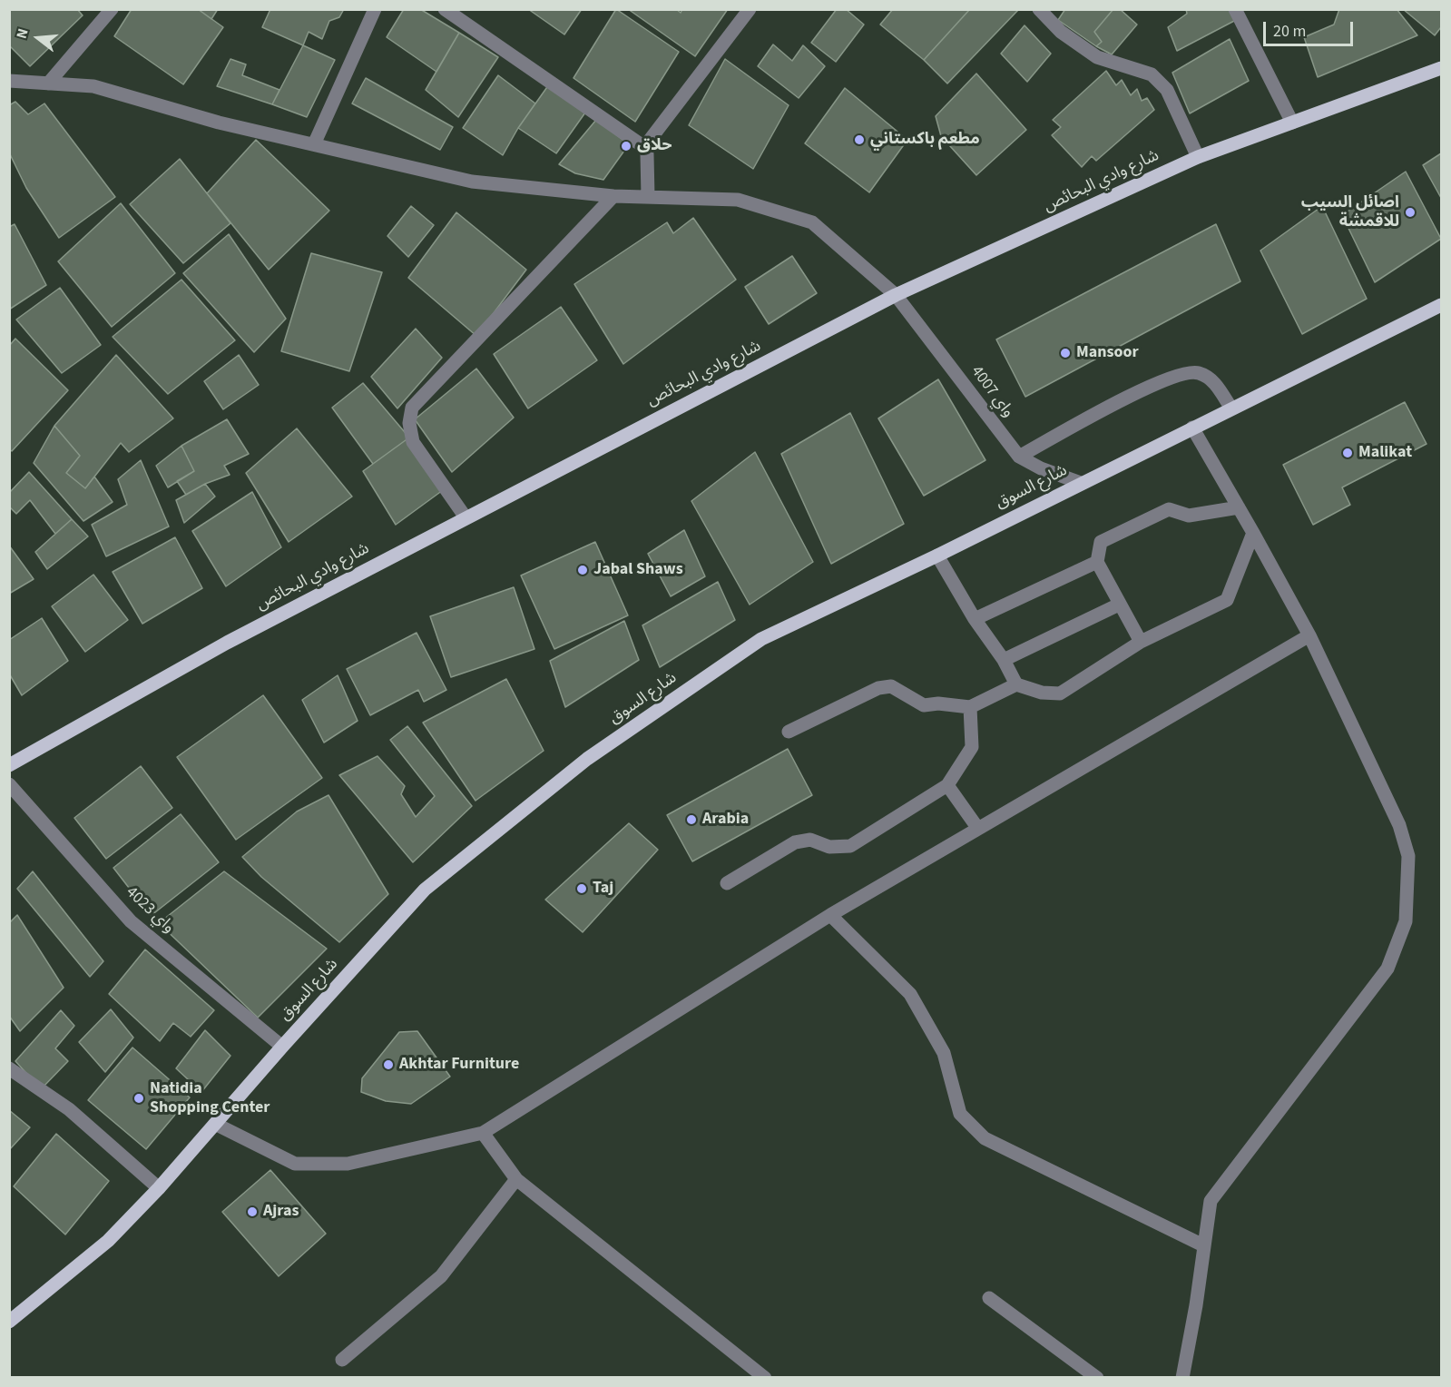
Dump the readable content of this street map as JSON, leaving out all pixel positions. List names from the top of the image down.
{
  "streets": {
    "main road": ["شارع وادي البحائص", "شارع السوق"],
    "street": ["واي 4007", "واي 4023"]
  },
  "crossings": [
    ["شارع وادي البحائص", "واي 4007"],
    ["واي 4007", "شارع السوق"],
    ["شارع السوق", "واي 4023"]
  ],
  "places": [
    "مطعم باكستاني",
    "حلاق",
    "اصائل السيب للاقمشة",
    "Mansoor",
    "Malikat",
    "Jabal Shaws",
    "Arabia",
    "Taj",
    "Akhtar Furniture",
    "Natidia Shopping Center",
    "Ajras"
  ],
  "scale_bar": "20 m",
  "north": "left"
}
